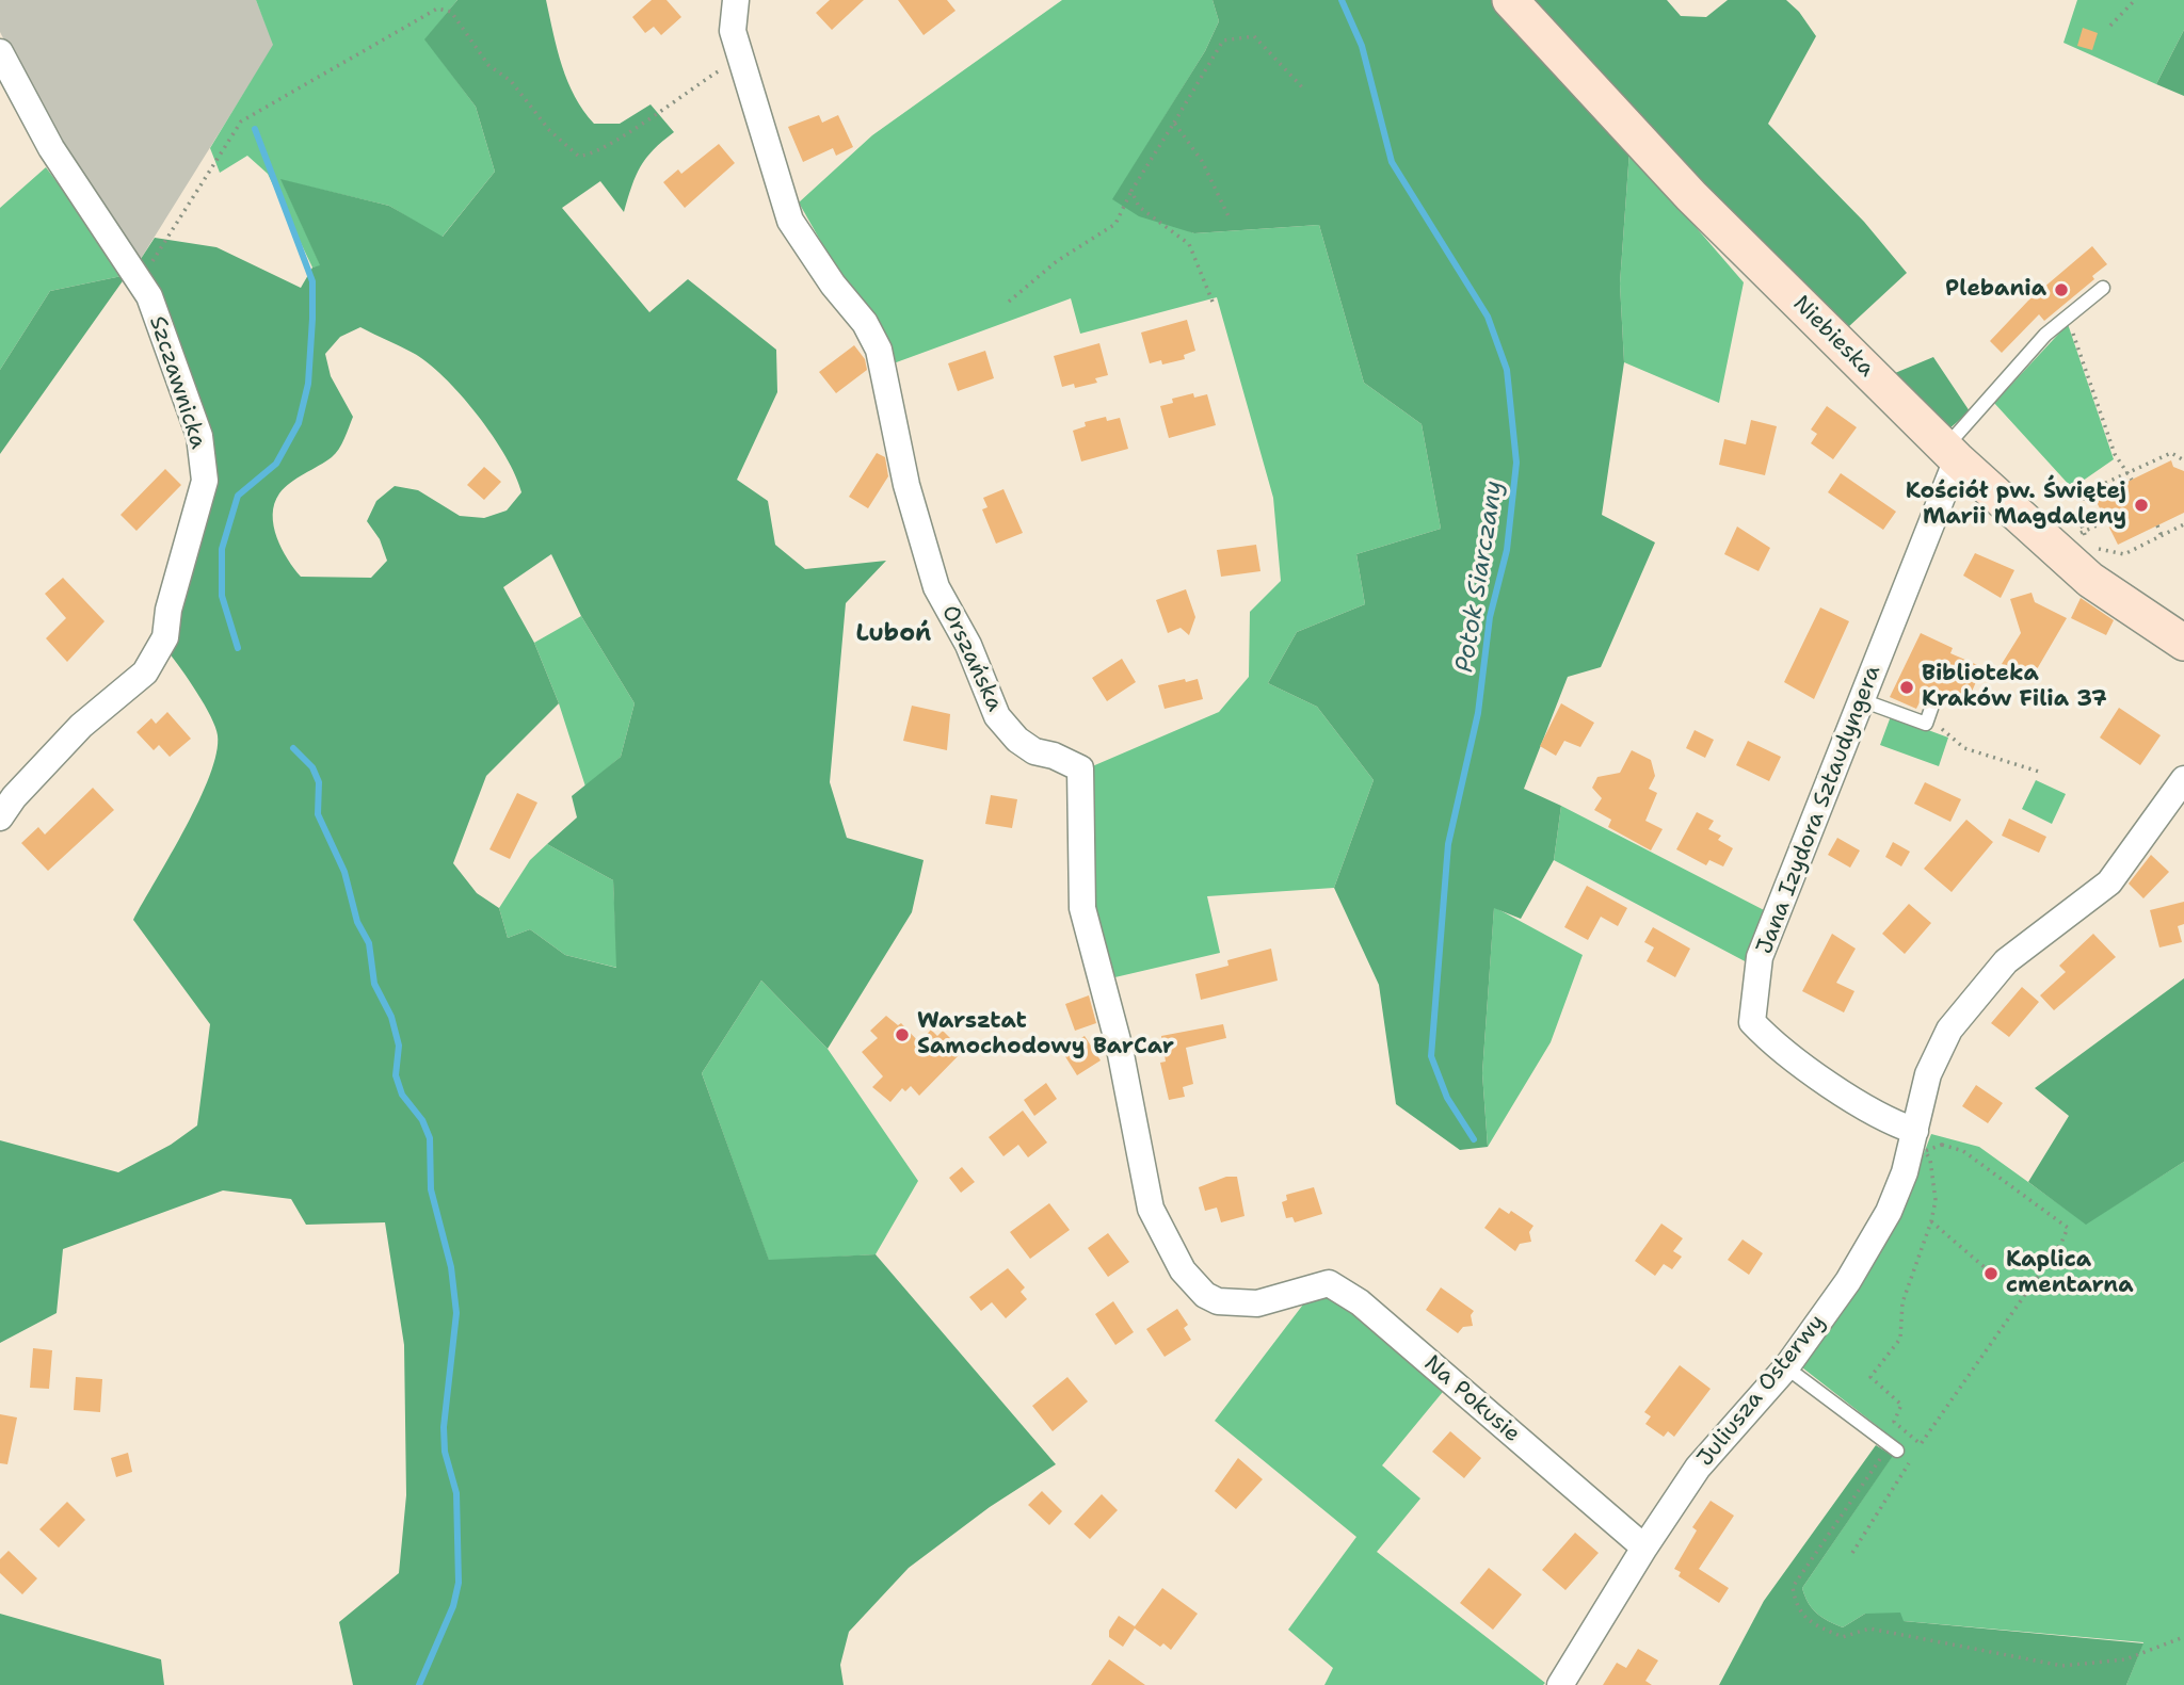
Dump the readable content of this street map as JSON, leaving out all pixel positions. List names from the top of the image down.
{
  "streets": {
    "street": [
      "Niebieska",
      "Szczawnicka",
      "Orszańska",
      "Jana Izydora Sztaudyngera",
      "Juliusza Osterwy",
      "Na Pokusie"
    ]
  },
  "crossings": [
    ["Niebieska", "Jana Izydora Sztaudyngera"],
    ["Orszańska", "Na Pokusie"],
    ["Jana Izydora Sztaudyngera", "Juliusza Osterwy"],
    ["Juliusza Osterwy", "Na Pokusie"]
  ],
  "districts": ["Luboń"],
  "water": ["Potok Siarczany"],
  "places": [
    "Plebania",
    "Kościół pw. Świętej Marii Magdaleny",
    "Biblioteka Kraków Filia 37",
    "Warsztat Samochodowy BarCar",
    "Kaplica cmentarna"
  ]
}
